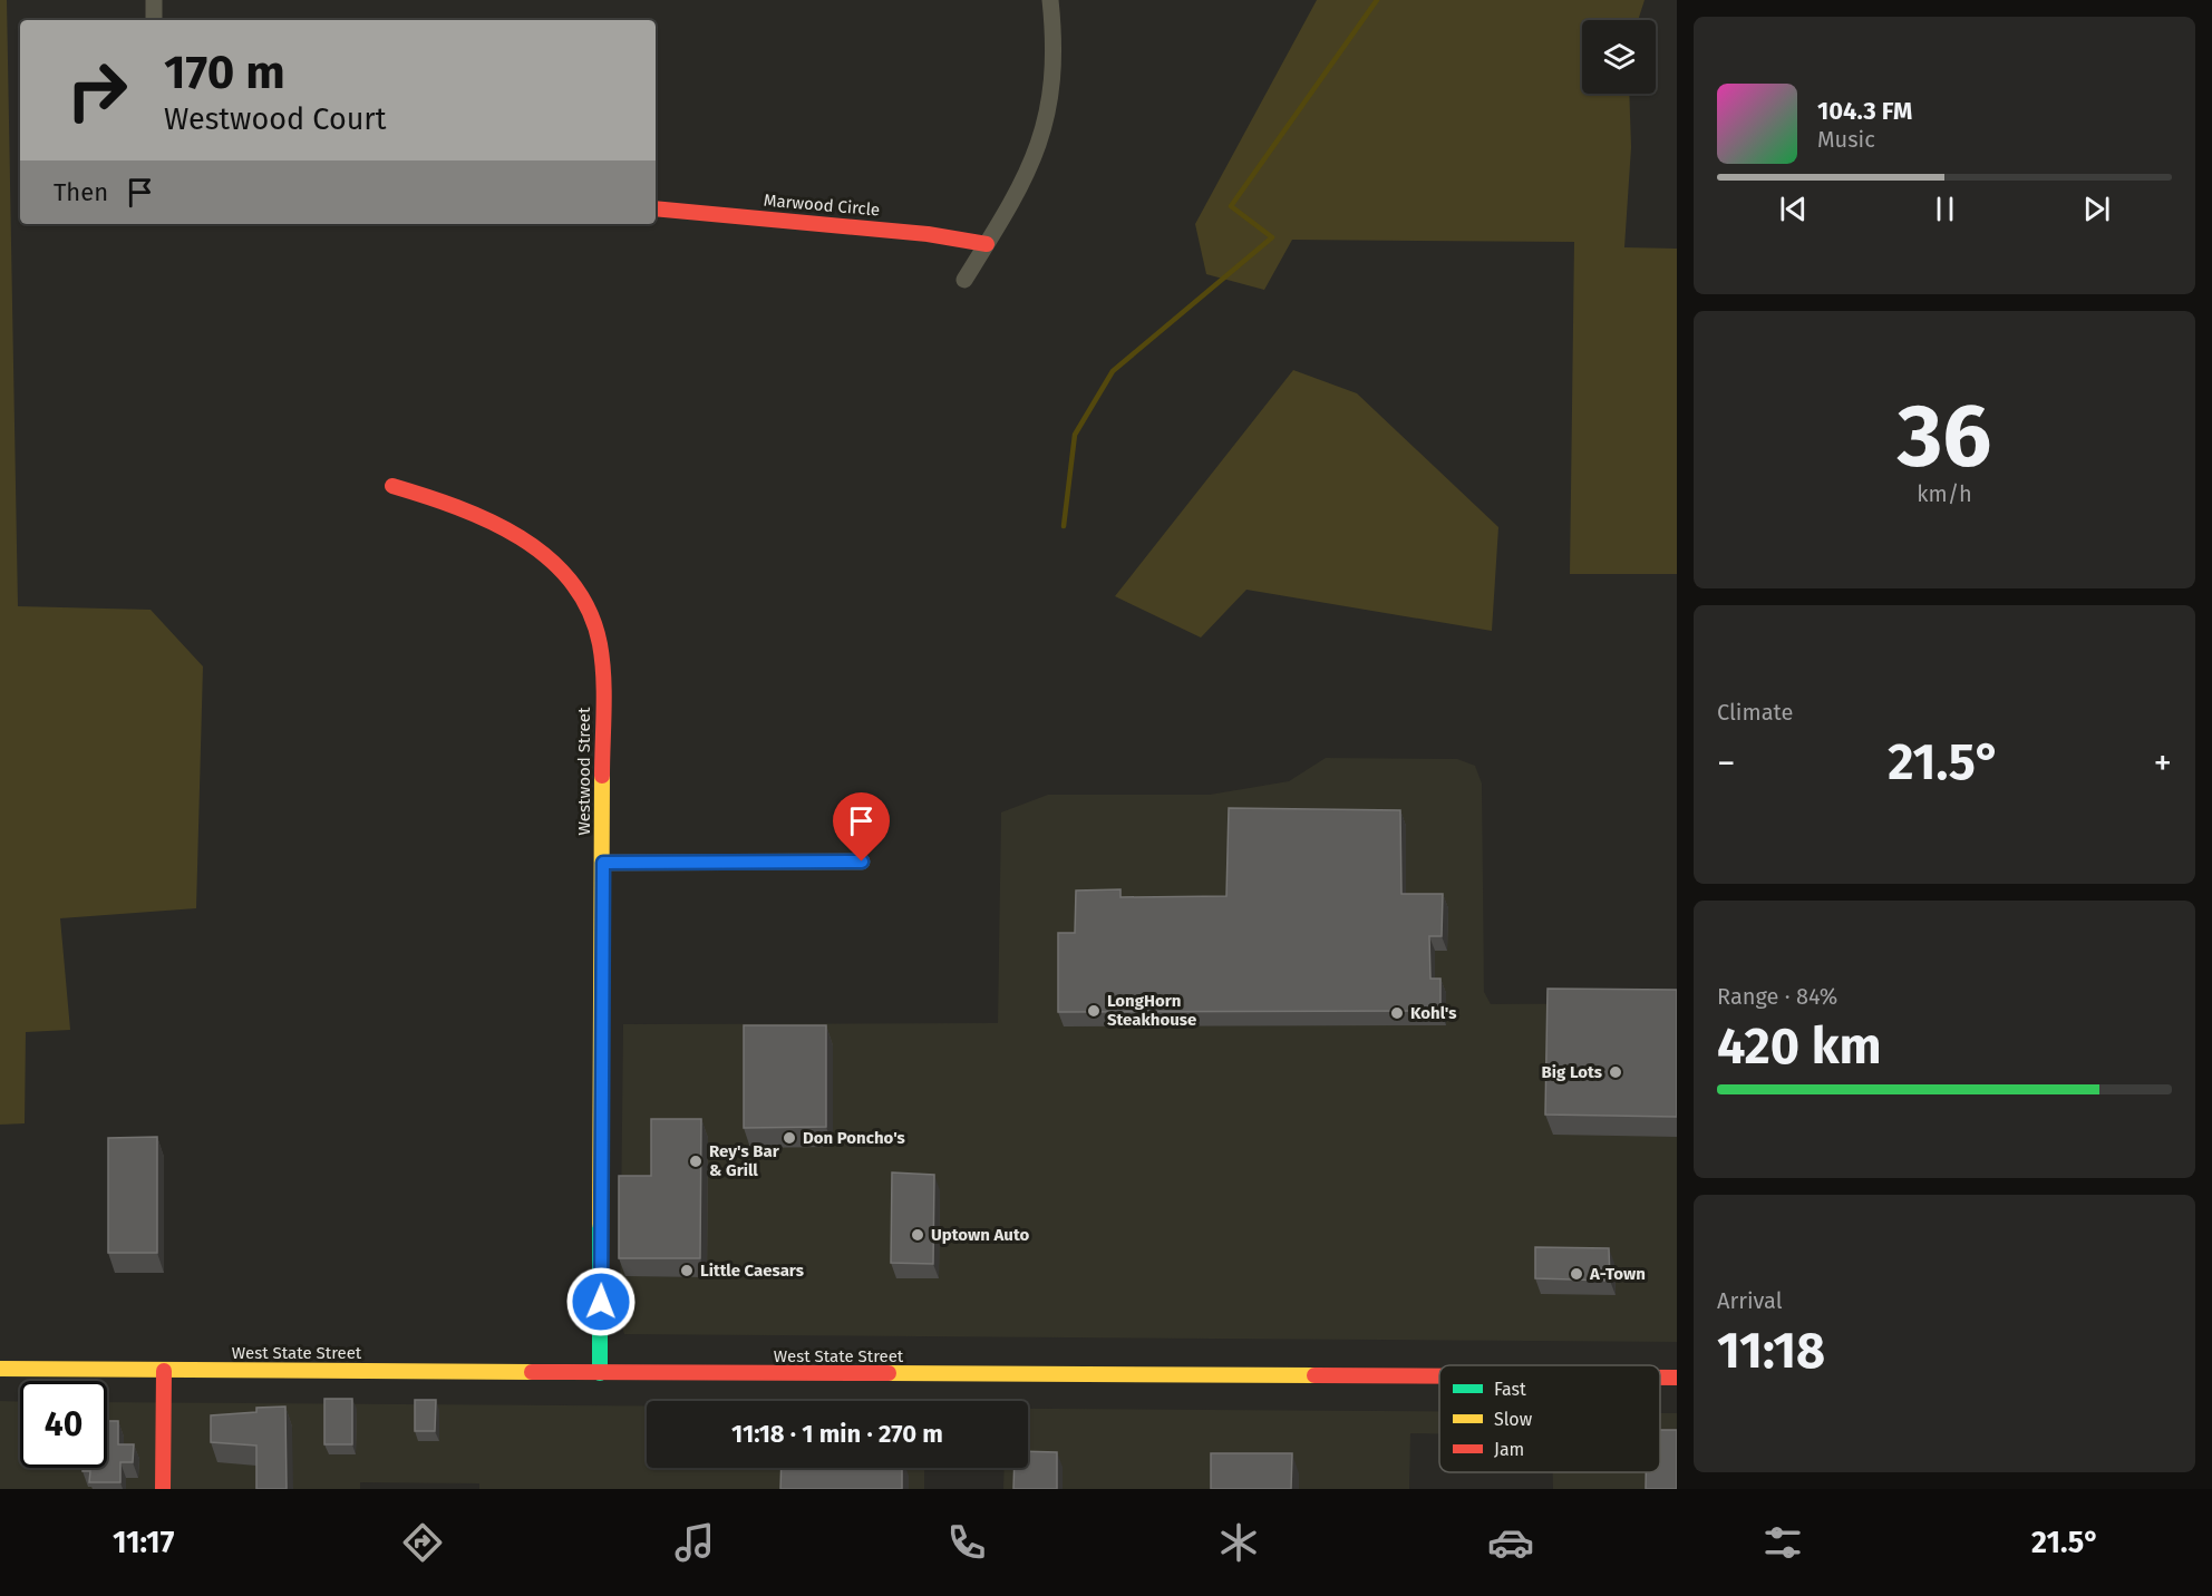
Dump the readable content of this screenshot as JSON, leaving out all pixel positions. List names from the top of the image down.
{
  "streets": {
    "main road": ["Marwood Circle", "Westwood Street", "West State Street"]
  },
  "crossings": [
    ["Westwood Street", "West State Street"]
  ],
  "places": [
    "LongHorn Steakhouse",
    "Kohl's",
    "Big Lots",
    "Don Poncho's",
    "Rey's Bar & Grill",
    "Uptown Auto",
    "Little Caesars",
    "A-Town"
  ],
  "legend": ["Fast", "Slow", "Jam"],
  "page": {
    "turn": ["170 m", "Westwood Court"],
    "song": ["104.3 FM", "Music"],
    "then": "Then",
    "tile": [
      ["36", "km/h"],
      "Climate",
      ["Range · 84%", "420 km"],
      ["Arrival", "11:18"]
    ],
    "heat": ["−", "21.5°", "+"],
    "limit": "40",
    "trip": "11:18 · 1 min · 270 m",
    "tabs": ["11:17", "21.5°"]
  }
}
